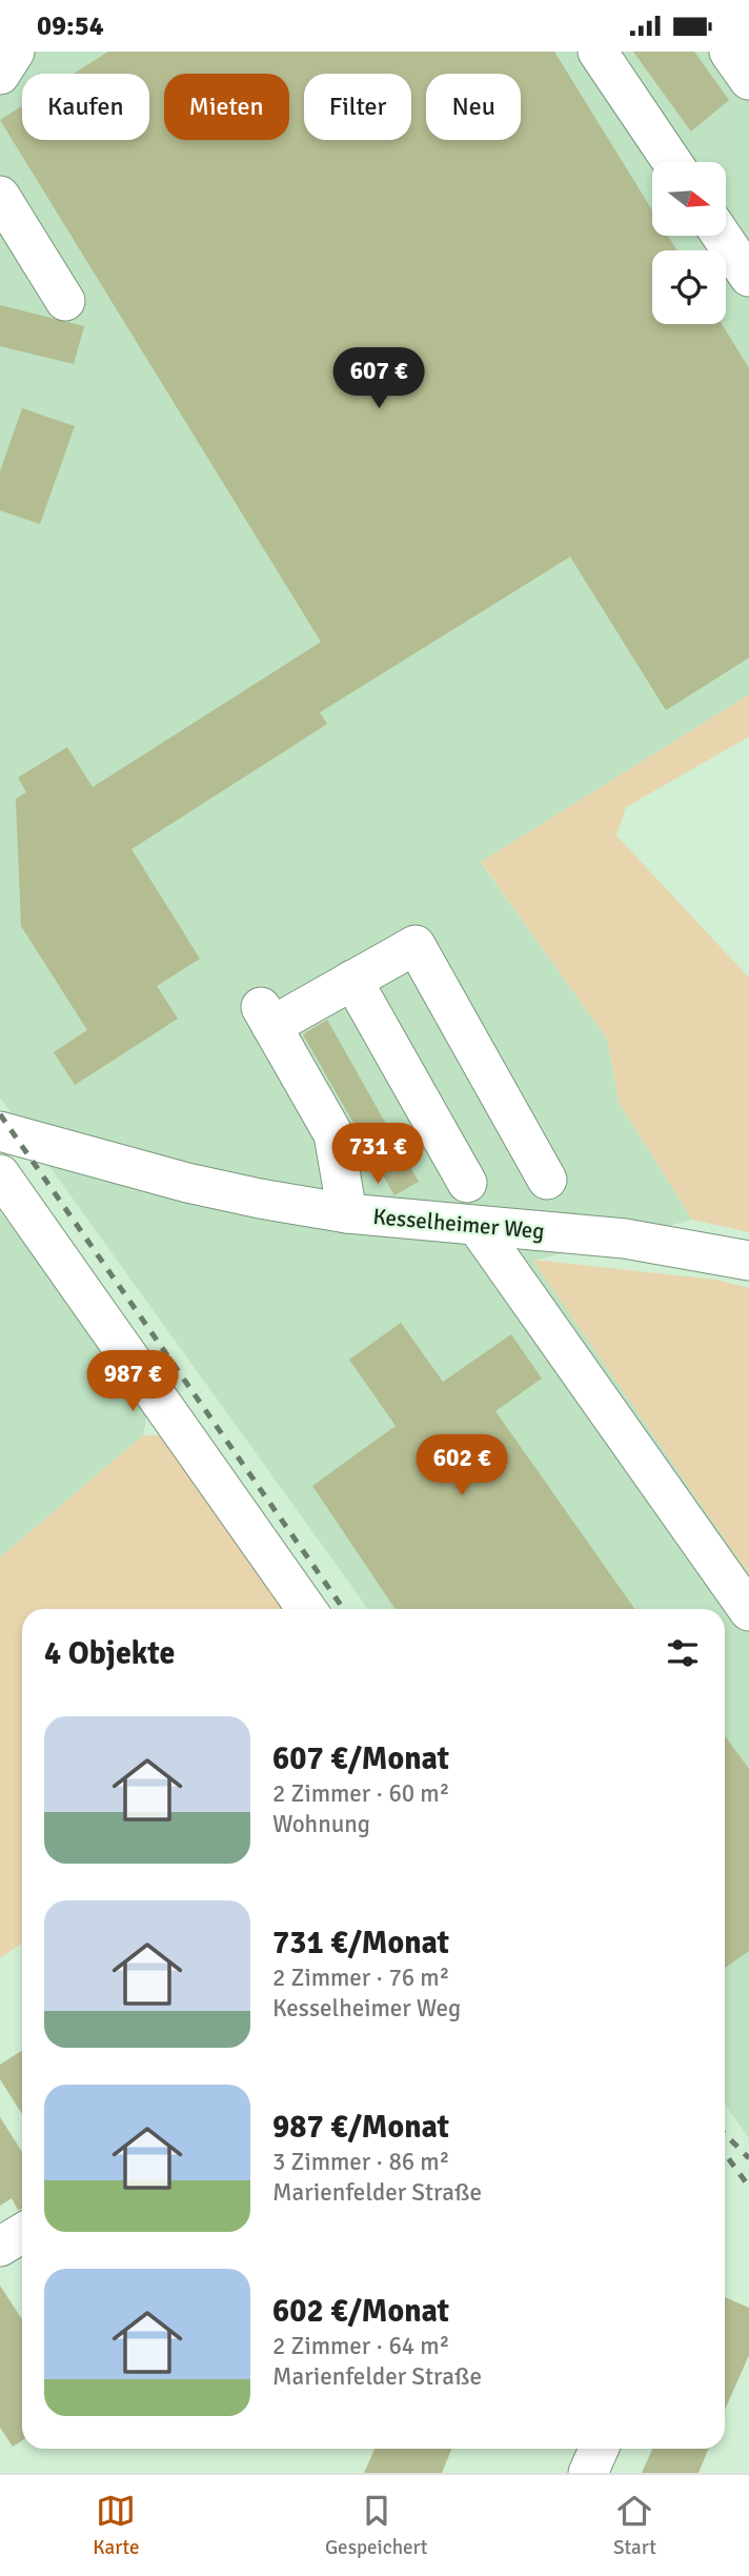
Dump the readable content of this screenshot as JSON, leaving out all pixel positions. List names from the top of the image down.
{
  "streets": {
    "street": ["Kesselheimer Weg"]
  },
  "north": "right",
  "page": {
    "status": "09:54",
    "chip": [
      "Kaufen",
      "Mieten",
      "Filter",
      "Neu"
    ],
    "price": [
      "607 €",
      "731 €",
      "987 €",
      "602 €"
    ],
    "heading": "4 Objekte",
    "list": [
      {
        "name": "607 €/Monat",
        "note": "2 Zimmer · 60 m² · Wohnung"
      },
      {
        "name": "731 €/Monat",
        "note": "2 Zimmer · 76 m² · Kesselheimer Weg"
      },
      {
        "name": "987 €/Monat",
        "note": "3 Zimmer · 86 m² · Marienfelder Straße"
      },
      {
        "name": "602 €/Monat",
        "note": "2 Zimmer · 64 m² · Marienfelder Straße"
      }
    ],
    "tabs": ["Karte", "Gespeichert", "Start"]
  }
}
